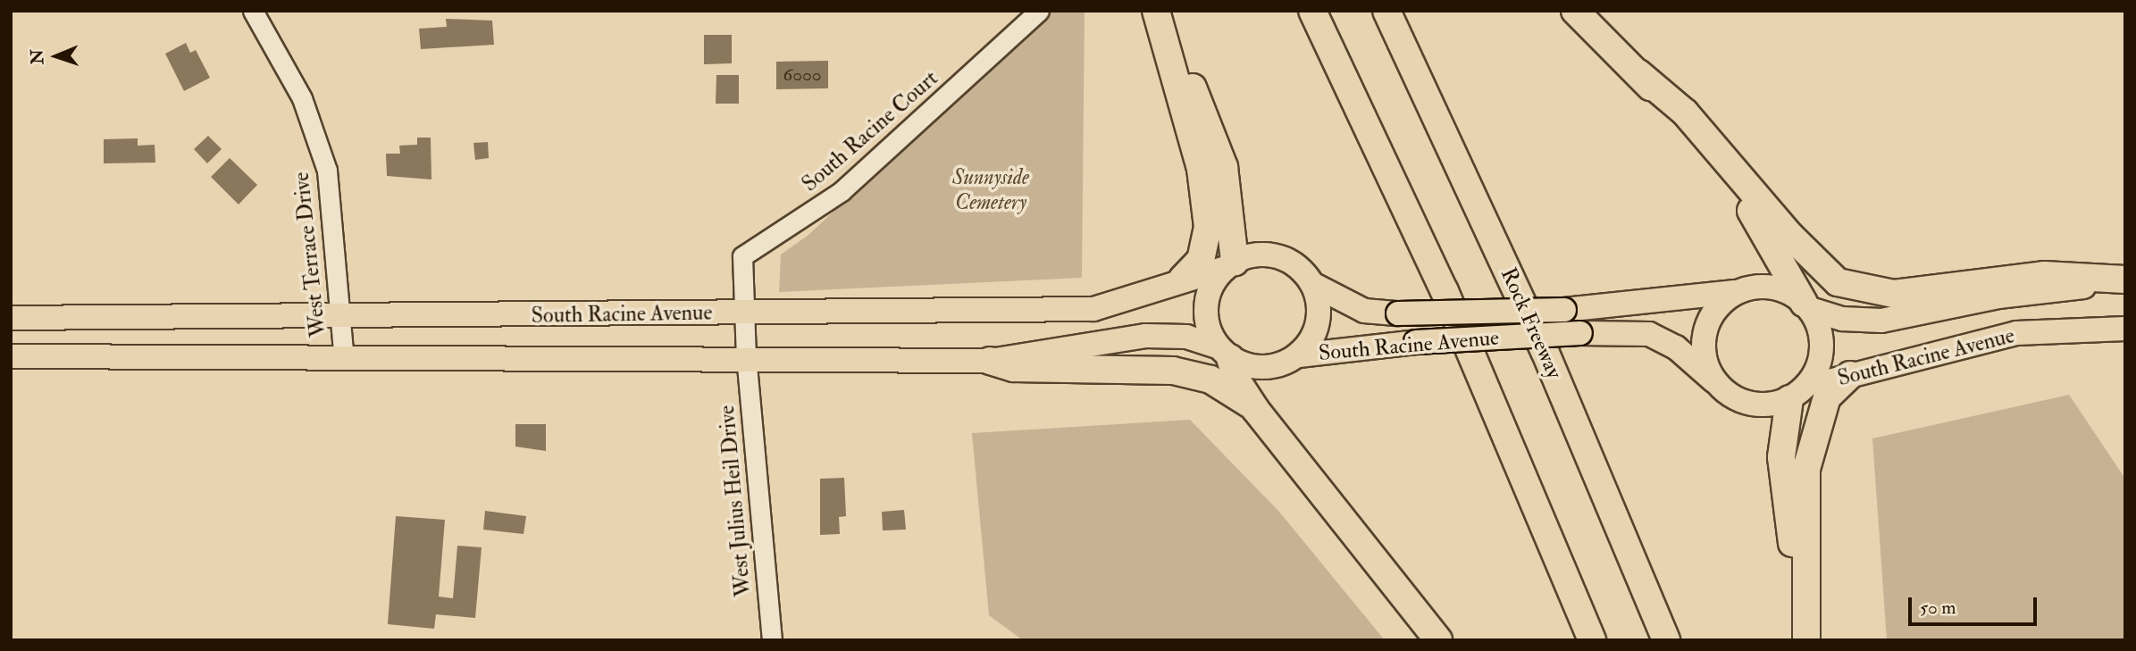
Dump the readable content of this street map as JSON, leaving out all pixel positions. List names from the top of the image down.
{
  "streets": {
    "highway": ["Rock Freeway"],
    "main road": ["South Racine Avenue"],
    "street": ["South Racine Court", "West Terrace Drive", "West Julius Heil Drive"]
  },
  "crossings": [
    ["South Racine Court", "South Racine Avenue"],
    ["South Racine Court", "West Julius Heil Drive"],
    ["West Terrace Drive", "South Racine Avenue"],
    ["South Racine Avenue", "West Julius Heil Drive"]
  ],
  "parks": ["Sunnyside Cemetery"],
  "house_numbers": ["6000"],
  "scale_bar": "50 m",
  "north": "left"
}
